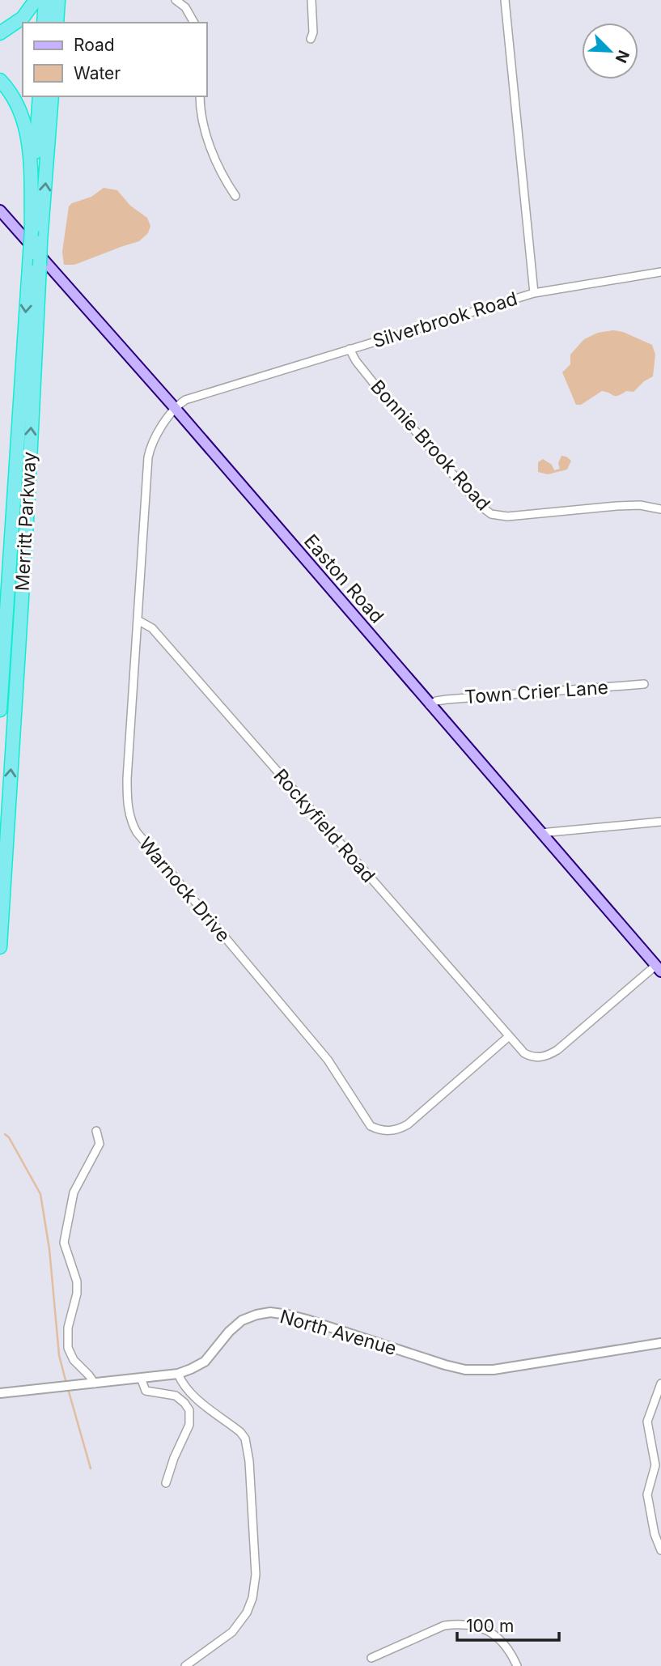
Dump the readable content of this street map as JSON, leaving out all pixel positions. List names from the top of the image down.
{
  "streets": {
    "highway": ["Merritt Parkway"],
    "main road": ["Easton Road"],
    "street": [
      "Silverbrook Road",
      "Bonnie Brook Road",
      "Town Crier Lane",
      "Rockyfield Road",
      "Warnock Drive",
      "North Avenue"
    ]
  },
  "crossings": [
    ["Silverbrook Road", "Bonnie Brook Road"],
    ["Silverbrook Road", "Easton Road"],
    ["Silverbrook Road", "Warnock Drive"],
    ["Easton Road", "Town Crier Lane"],
    ["Easton Road", "Rockyfield Road"],
    ["Easton Road", "Warnock Drive"],
    ["Rockyfield Road", "Warnock Drive"]
  ],
  "legend": ["Road", "Water"],
  "scale_bar": "100 m",
  "north": "bottom right"
}
